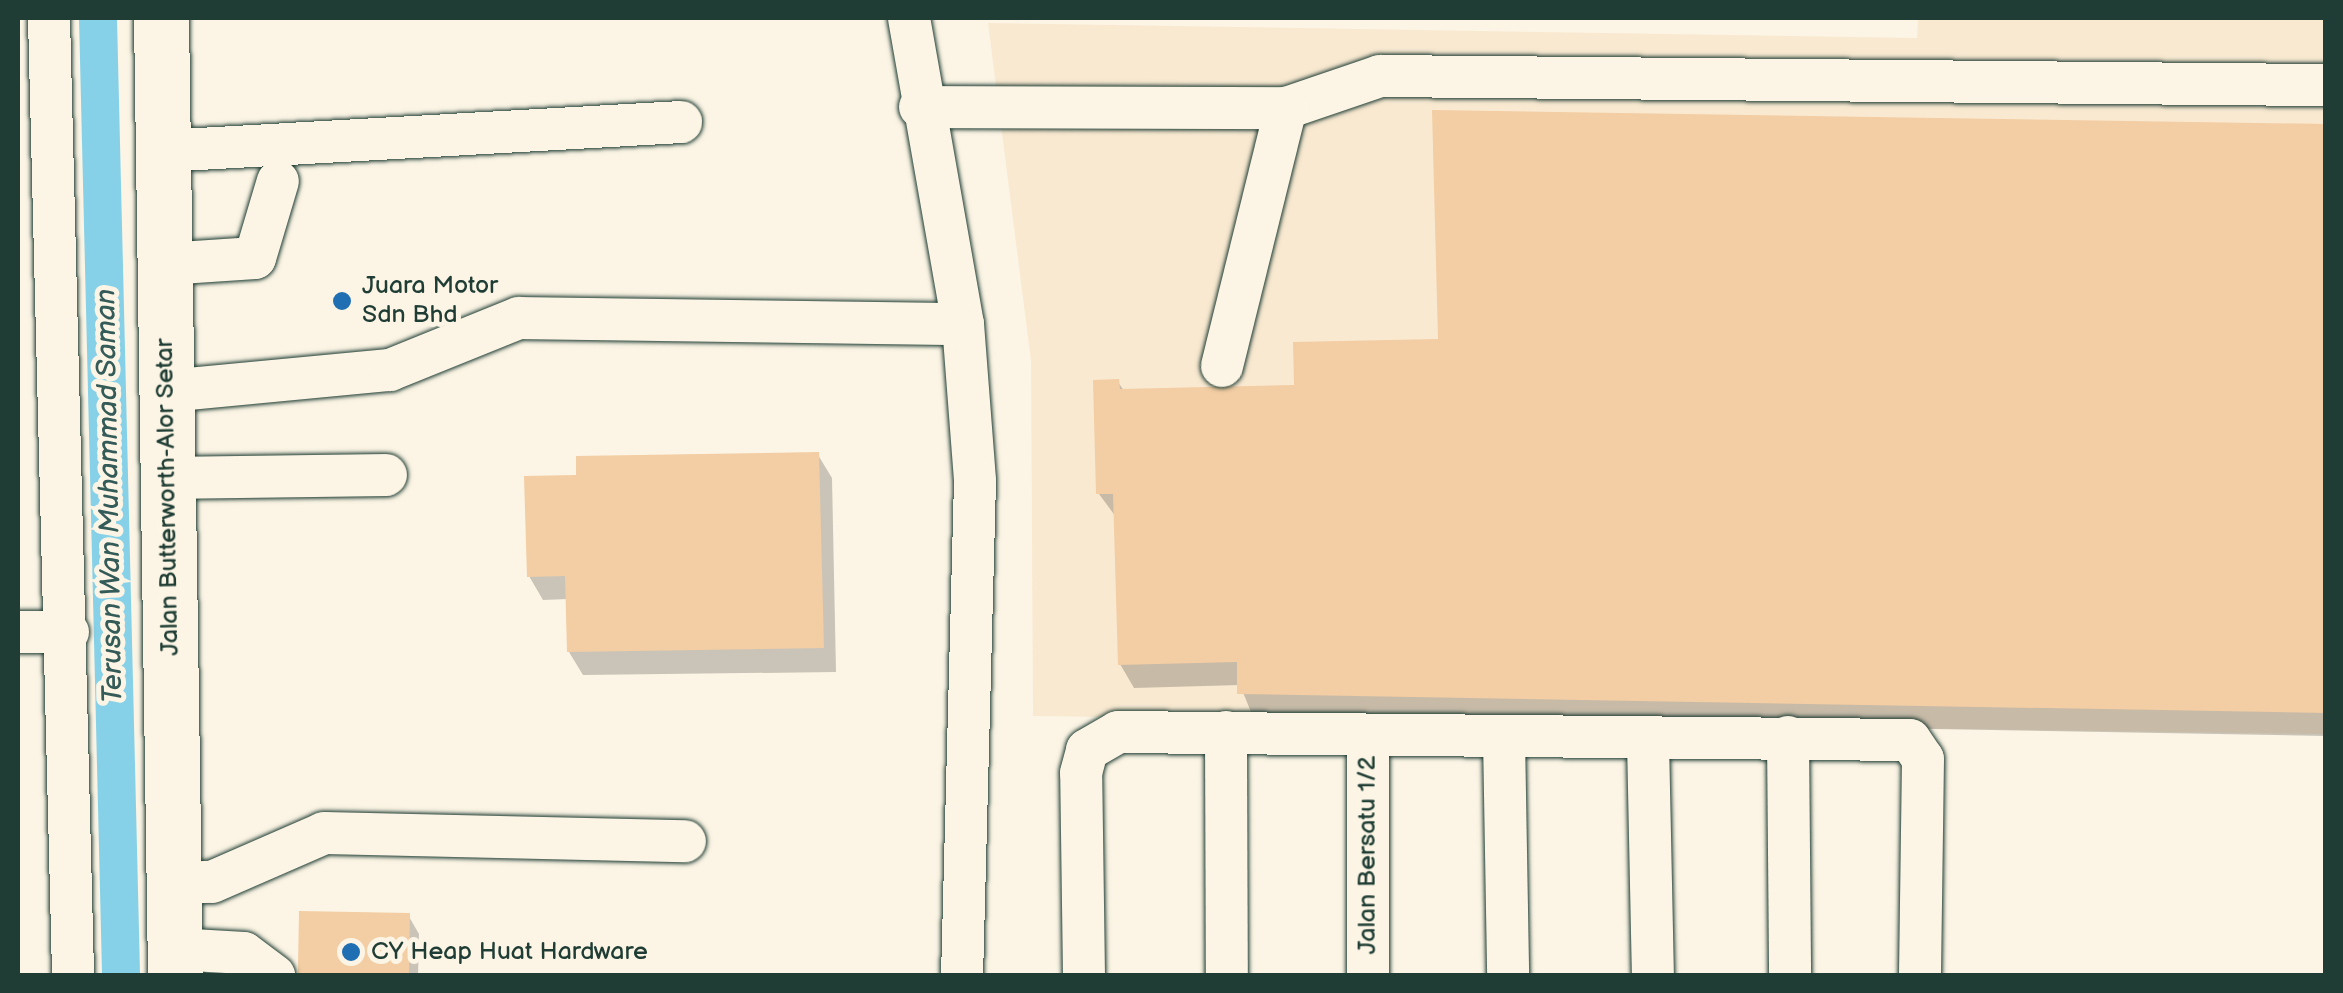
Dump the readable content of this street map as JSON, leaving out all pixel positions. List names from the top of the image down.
{
  "streets": {
    "main road": ["Jalan Butterworth-Alor Setar"],
    "street": ["Jalan Bersatu 1/2"]
  },
  "water": ["Terusan Wan Muhammad Saman"],
  "places": ["Juara Motor Sdn Bhd", "CY Heap Huat Hardware"]
}
